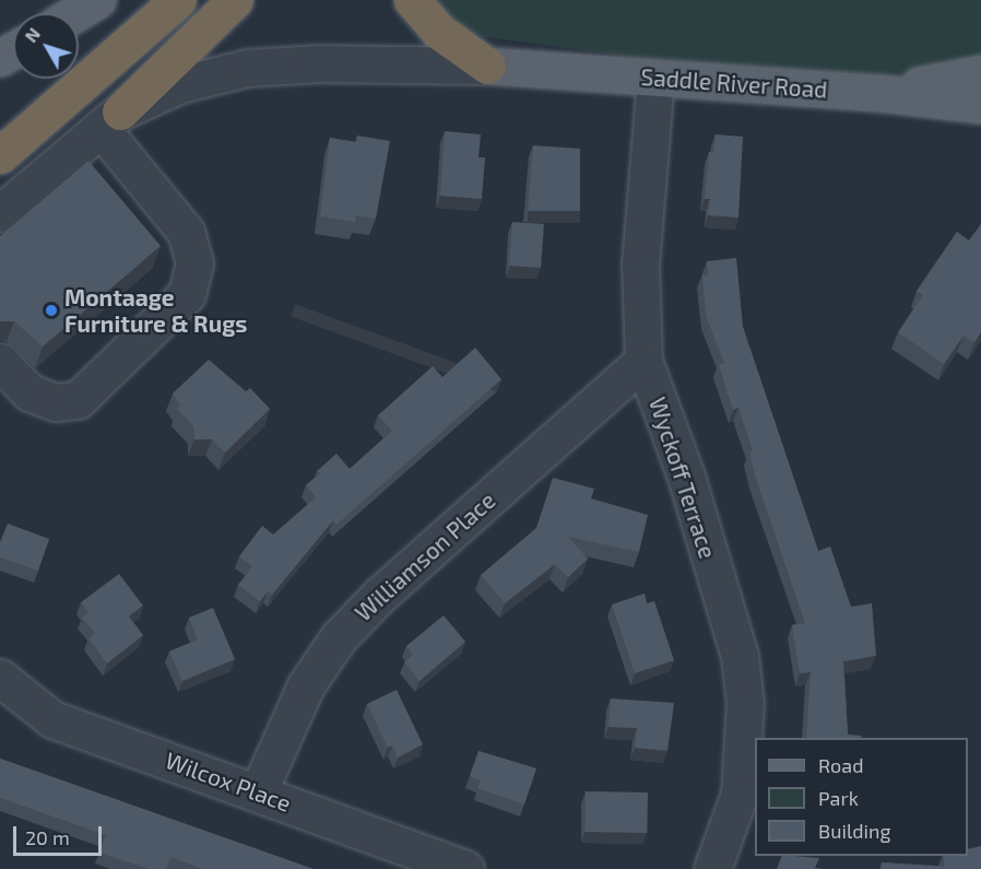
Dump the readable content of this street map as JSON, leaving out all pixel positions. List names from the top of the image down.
{
  "streets": {
    "main road": ["Saddle River Road"],
    "street": ["Wyckoff Terrace", "Williamson Place", "Wilcox Place"]
  },
  "crossings": [
    ["Saddle River Road", "Wyckoff Terrace"],
    ["Wyckoff Terrace", "Williamson Place"],
    ["Williamson Place", "Wilcox Place"]
  ],
  "places": ["Montaage Furniture & Rugs"],
  "legend": ["Road", "Park", "Building"],
  "scale_bar": "20 m",
  "north": "top left"
}
